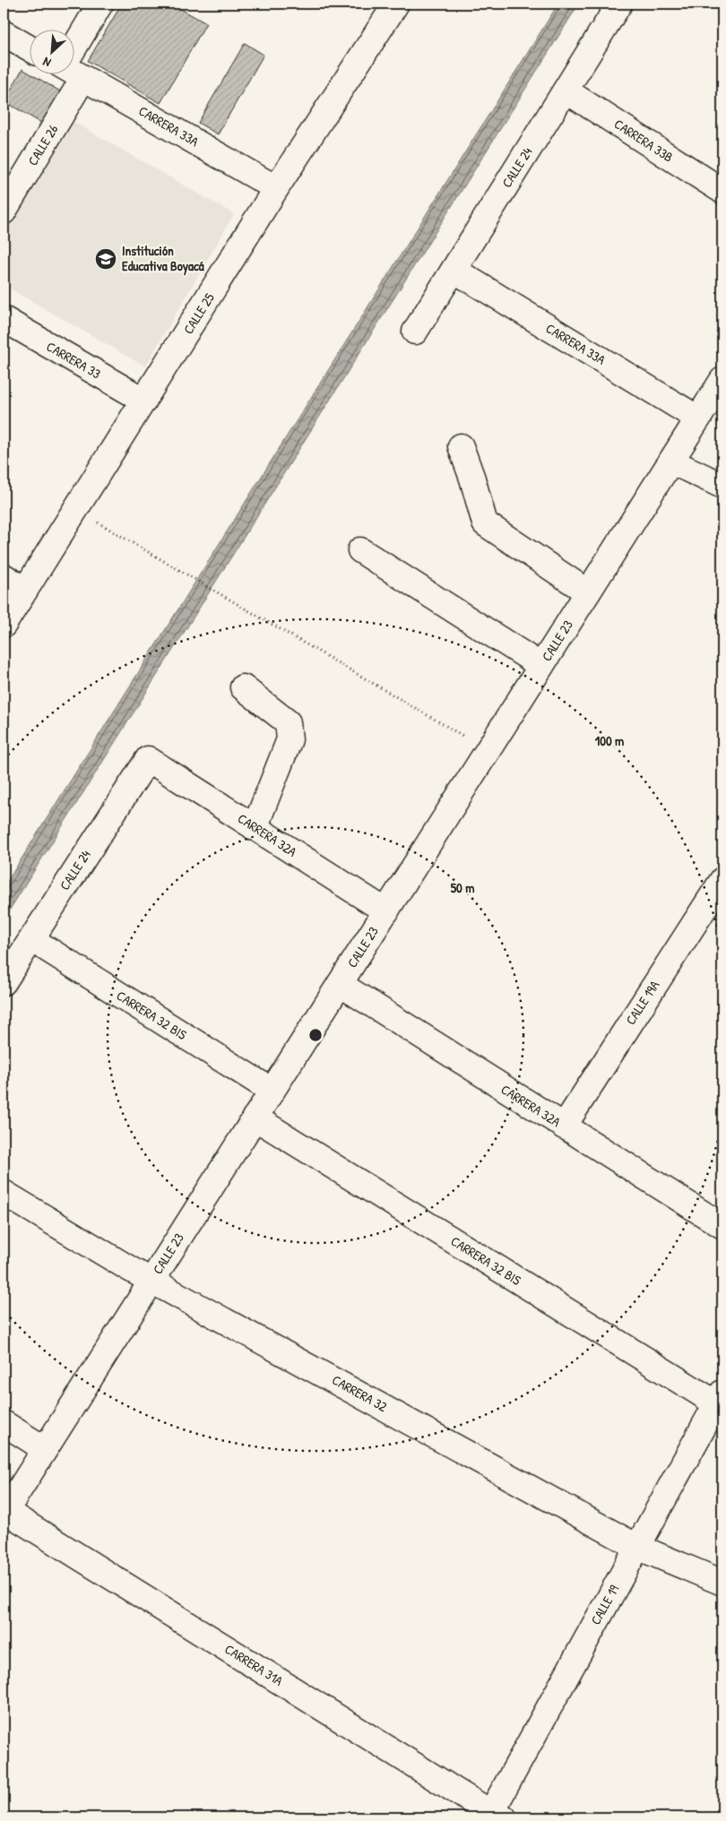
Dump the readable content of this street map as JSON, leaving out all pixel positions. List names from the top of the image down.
{
  "streets": {
    "street": [
      "CARRERA 33A",
      "CARRERA 33B",
      "CALLE 26",
      "CALLE 24",
      "CALLE 25",
      "CARRERA 33",
      "CALLE 23",
      "CARRERA 32A",
      "CALLE 19A",
      "CARRERA 32 BIS",
      "CARRERA 32",
      "CALLE 19",
      "CARRERA 31A"
    ]
  },
  "crossings": [
    ["CARRERA 33A", "CALLE 24"],
    ["CARRERA 33A", "CALLE 25"],
    ["CARRERA 33A", "CALLE 23"],
    ["CARRERA 33B", "CALLE 24"],
    ["CALLE 24", "CARRERA 32A"],
    ["CALLE 24", "CARRERA 32 BIS"],
    ["CALLE 25", "CARRERA 33"],
    ["CALLE 23", "CARRERA 32A"],
    ["CALLE 23", "CARRERA 32 BIS"],
    ["CALLE 23", "CARRERA 32"],
    ["CALLE 23", "CARRERA 31A"],
    ["CARRERA 32A", "CALLE 19A"],
    ["CARRERA 32 BIS", "CALLE 19"],
    ["CARRERA 32", "CALLE 19"],
    ["CALLE 19", "CARRERA 31A"]
  ],
  "places": {
    "school or university": ["Institución Educativa Boyacá"]
  },
  "north": "bottom left",
  "rings": ["100 m", "50 m"]
}
